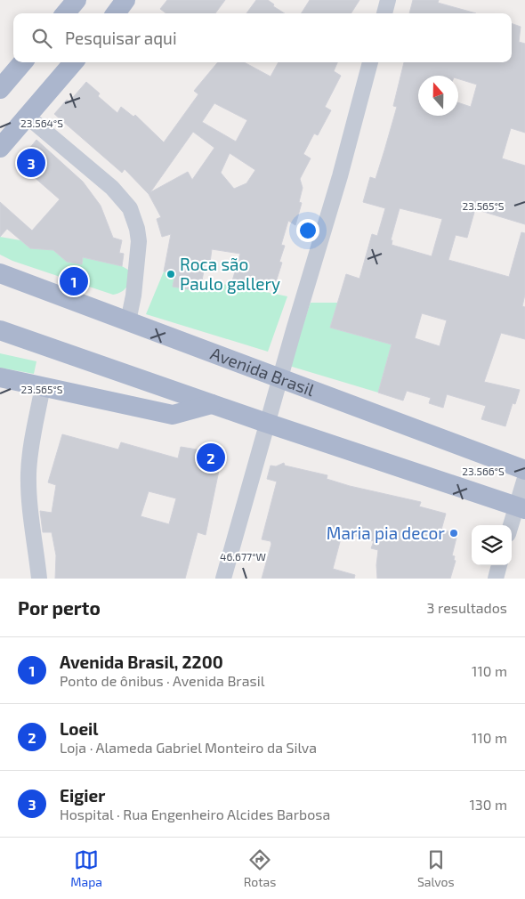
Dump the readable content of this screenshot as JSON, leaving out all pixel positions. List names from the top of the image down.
{
  "streets": {
    "main road": ["Avenida Brasil"]
  },
  "places": ["Roca são Paulo gallery", "Maria pia decor"],
  "north": "top",
  "page": {
    "search": "Pesquisar aqui",
    "pins": ["3", "1", "2"],
    "heading": ["Por perto", "3 resultados"],
    "list": [
      {
        "mark": "1",
        "name": "Avenida Brasil, 2200",
        "note": "Ponto de ônibus · Avenida Brasil",
        "value": "110 m"
      },
      {
        "mark": "2",
        "name": "Loeil",
        "note": "Loja · Alameda Gabriel Monteiro da Silva",
        "value": "110 m"
      },
      {
        "mark": "3",
        "name": "Eigier",
        "note": "Hospital · Rua Engenheiro Alcides Barbosa",
        "value": "130 m"
      }
    ],
    "nav": ["Mapa", "Rotas", "Salvos"]
  },
  "coordinates": [
    "23.564°S",
    "23.565°S",
    "23.566°S",
    "46.677°W"
  ]
}
